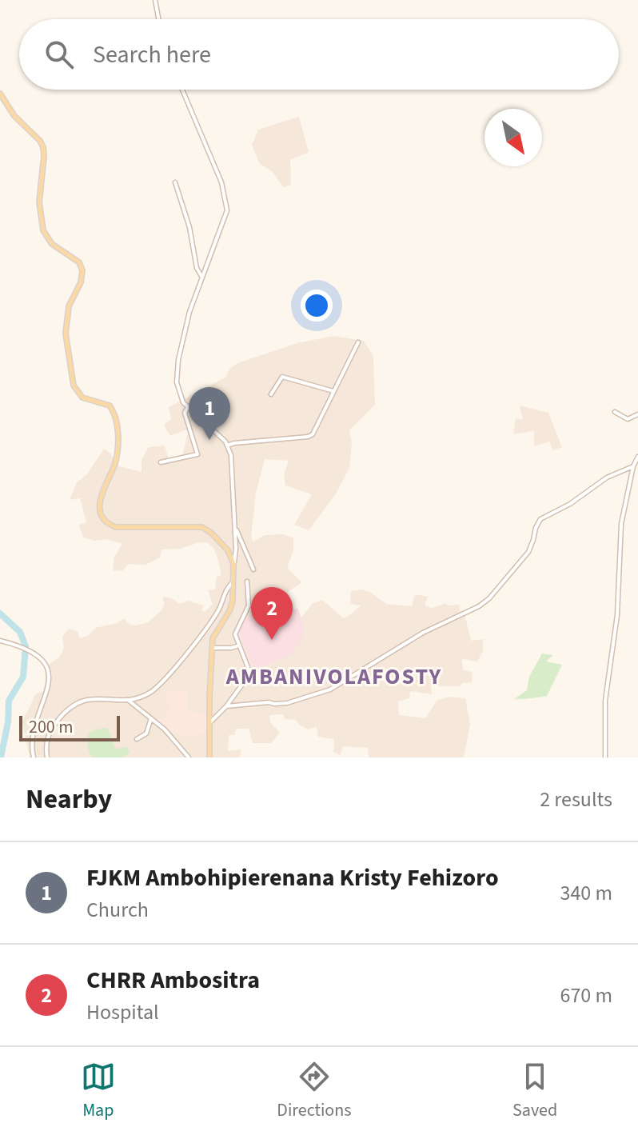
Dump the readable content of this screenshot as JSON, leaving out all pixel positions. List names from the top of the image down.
{
  "districts": ["AMBANIVOLAFOSTY"],
  "scale_bar": "200 m",
  "north": "bottom right",
  "page": {
    "search": "Search here",
    "pins": ["1", "2"],
    "scale": "200 m",
    "heading": ["Nearby", "2 results"],
    "list": [
      {
        "mark": "1",
        "name": "FJKM Ambohipierenana Kristy Fehizoro",
        "note": "Church",
        "value": "340 m"
      },
      {
        "mark": "2",
        "name": "CHRR Ambositra",
        "note": "Hospital",
        "value": "670 m"
      }
    ],
    "nav": ["Map", "Directions", "Saved"]
  }
}
